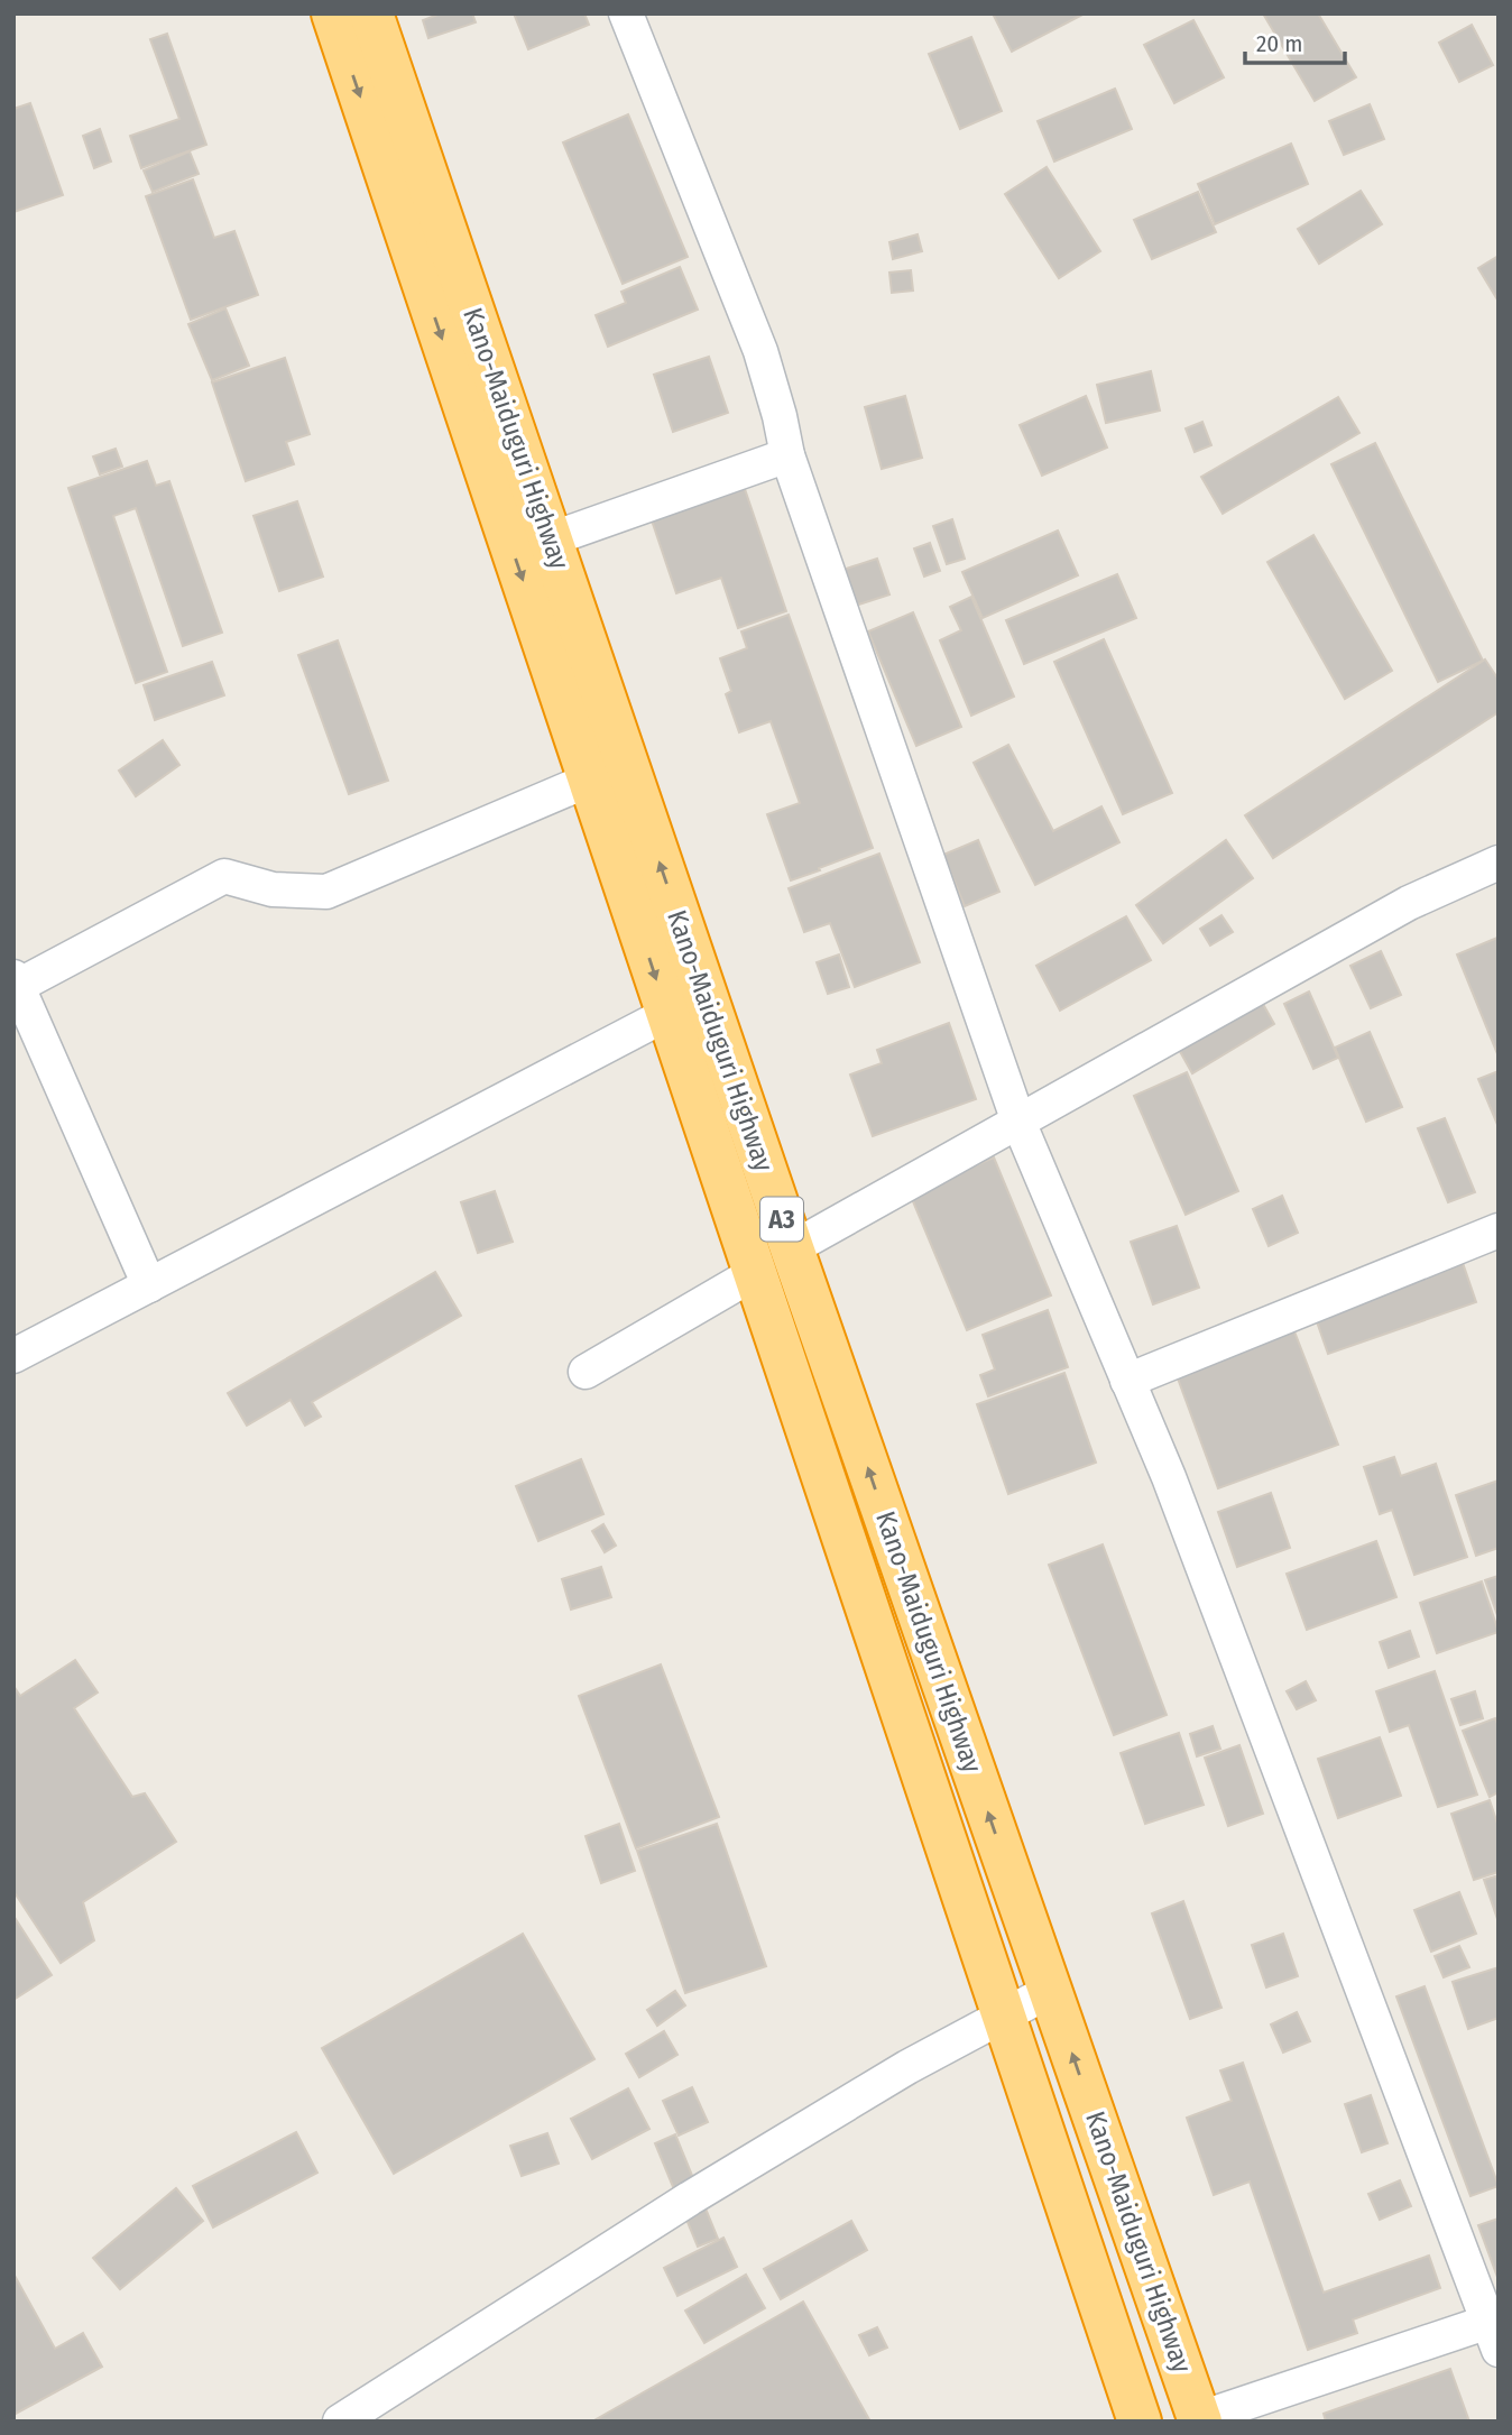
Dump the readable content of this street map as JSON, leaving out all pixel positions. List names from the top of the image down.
{
  "streets": {
    "highway": ["Kano-Maiduguri Highway", "A3"]
  },
  "scale_bar": "20 m"
}
